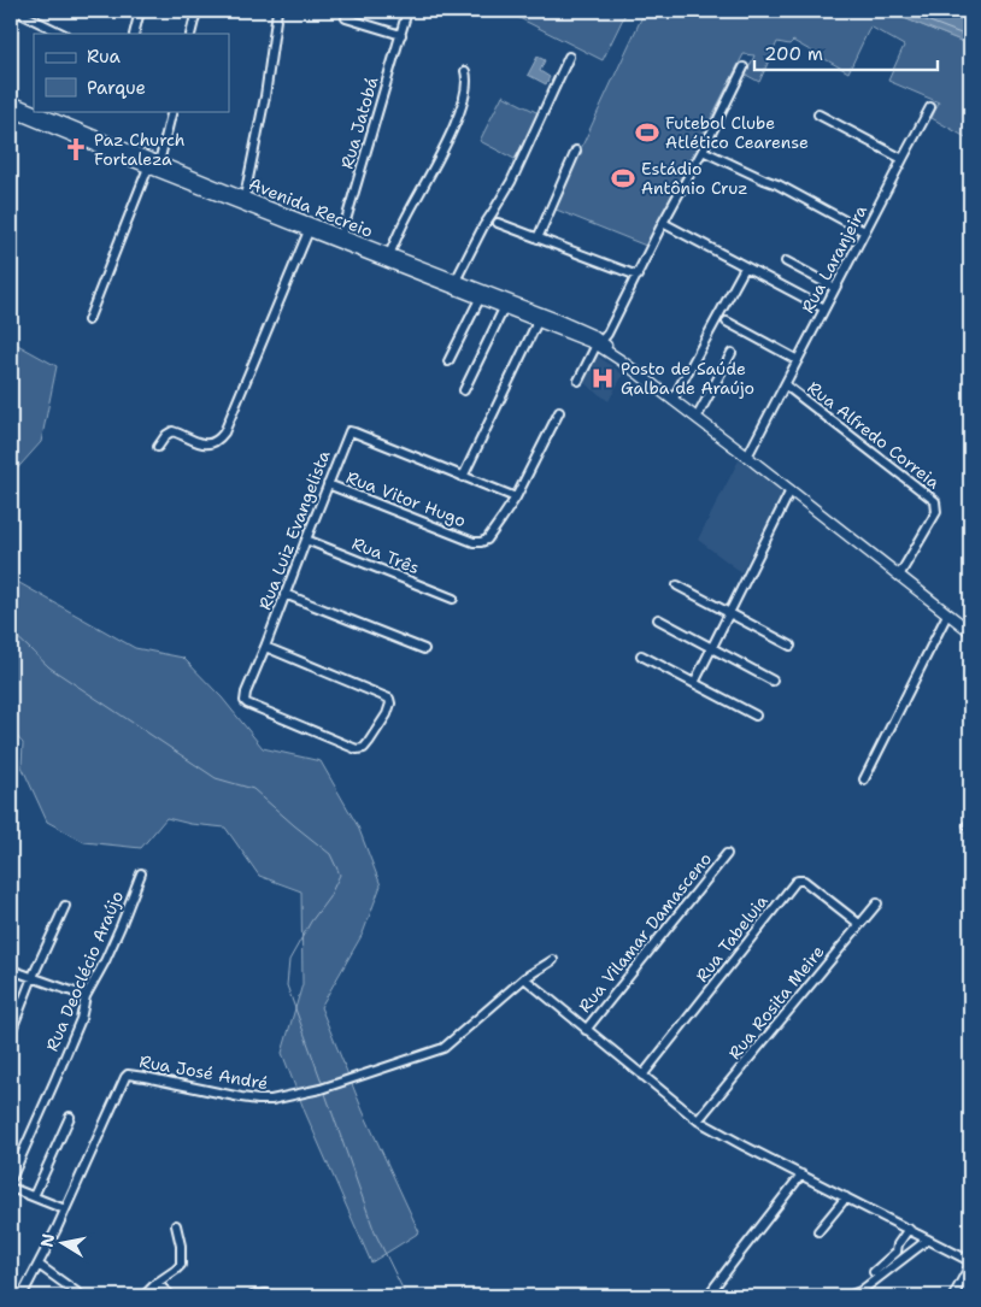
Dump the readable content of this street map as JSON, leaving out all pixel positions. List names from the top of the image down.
{
  "streets": {
    "main road": ["Avenida Recreio"],
    "street": [
      "Rua Jatobá",
      "Rua Laranjeira",
      "Rua Alfredo Correia",
      "Rua Vitor Hugo",
      "Rua Luiz Evangelista",
      "Rua Três",
      "Rua Vilamar Damasceno",
      "Rua Tabeluia",
      "Rua Deoclécio Araújo",
      "Rua Rosita Meire",
      "Rua José André"
    ]
  },
  "crossings": [
    ["Rua Jatobá", "Avenida Recreio"],
    ["Rua Laranjeira", "Rua Alfredo Correia"],
    ["Rua Vitor Hugo", "Rua Luiz Evangelista"],
    ["Rua Luiz Evangelista", "Rua Três"],
    ["Rua Tabeluia", "Rua Rosita Meire"]
  ],
  "places": {
    "sports": ["Futebol Clube Atlético Cearense", "Estádio Antônio Cruz"],
    "church": ["Paz Church Fortaleza"],
    "hospital": ["Posto de Saúde Galba de Araújo"]
  },
  "legend": ["Rua", "Parque"],
  "scale_bar": "200 m",
  "north": "left"
}
